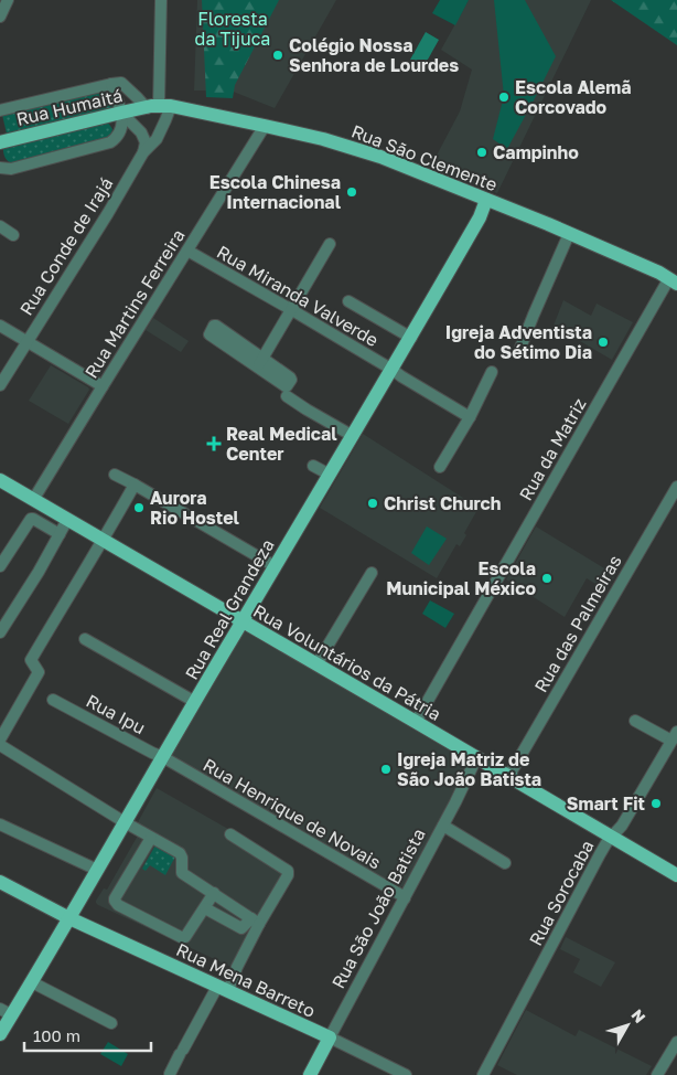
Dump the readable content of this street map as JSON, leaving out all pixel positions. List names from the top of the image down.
{
  "streets": {
    "main road": [
      "Rua Humaitá",
      "Rua São Clemente",
      "Rua Real Grandeza",
      "Rua Voluntários da Pátria",
      "Rua São João Batista",
      "Rua Mena Barreto"
    ],
    "street": [
      "Rua Conde de Irajá",
      "Rua Miranda Valverde",
      "Rua Martins Ferreira",
      "Rua da Matriz",
      "Rua das Palmeiras",
      "Rua Ipu",
      "Rua Henrique de Novais",
      "Rua Sorocaba"
    ]
  },
  "crossings": [
    ["Rua Humaitá", "Rua São Clemente"],
    ["Rua Humaitá", "Rua Conde de Irajá"],
    ["Rua São Clemente", "Rua Conde de Irajá"],
    ["Rua São Clemente", "Rua Martins Ferreira"],
    ["Rua São Clemente", "Rua da Matriz"],
    ["Rua São Clemente", "Rua Real Grandeza"],
    ["Rua Miranda Valverde", "Rua Martins Ferreira"],
    ["Rua Miranda Valverde", "Rua Real Grandeza"],
    ["Rua Martins Ferreira", "Rua Voluntários da Pátria"],
    ["Rua da Matriz", "Rua Voluntários da Pátria"],
    ["Rua Real Grandeza", "Rua Voluntários da Pátria"],
    ["Rua Real Grandeza", "Rua Ipu"],
    ["Rua Real Grandeza", "Rua Henrique de Novais"],
    ["Rua Real Grandeza", "Rua Mena Barreto"],
    ["Rua das Palmeiras", "Rua Voluntários da Pátria"],
    ["Rua Voluntários da Pátria", "Rua Sorocaba"],
    ["Rua Voluntários da Pátria", "Rua São João Batista"],
    ["Rua Ipu", "Rua Henrique de Novais"],
    ["Rua Henrique de Novais", "Rua São João Batista"],
    ["Rua São João Batista", "Rua Mena Barreto"]
  ],
  "parks": ["Floresta da Tijuca"],
  "places": {
    "other": [
      "Colégio Nossa Senhora de Lourdes",
      "Escola Alemã Corcovado",
      "Campinho",
      "Escola Chinesa Internacional",
      "Igreja Adventista do Sétimo Dia",
      "Christ Church",
      "Aurora Rio Hostel",
      "Escola Municipal México",
      "Igreja Matriz de São João Batista",
      "Smart Fit"
    ],
    "health": ["Real Medical Center"]
  },
  "scale_bar": "100 m",
  "north": "top right"
}
